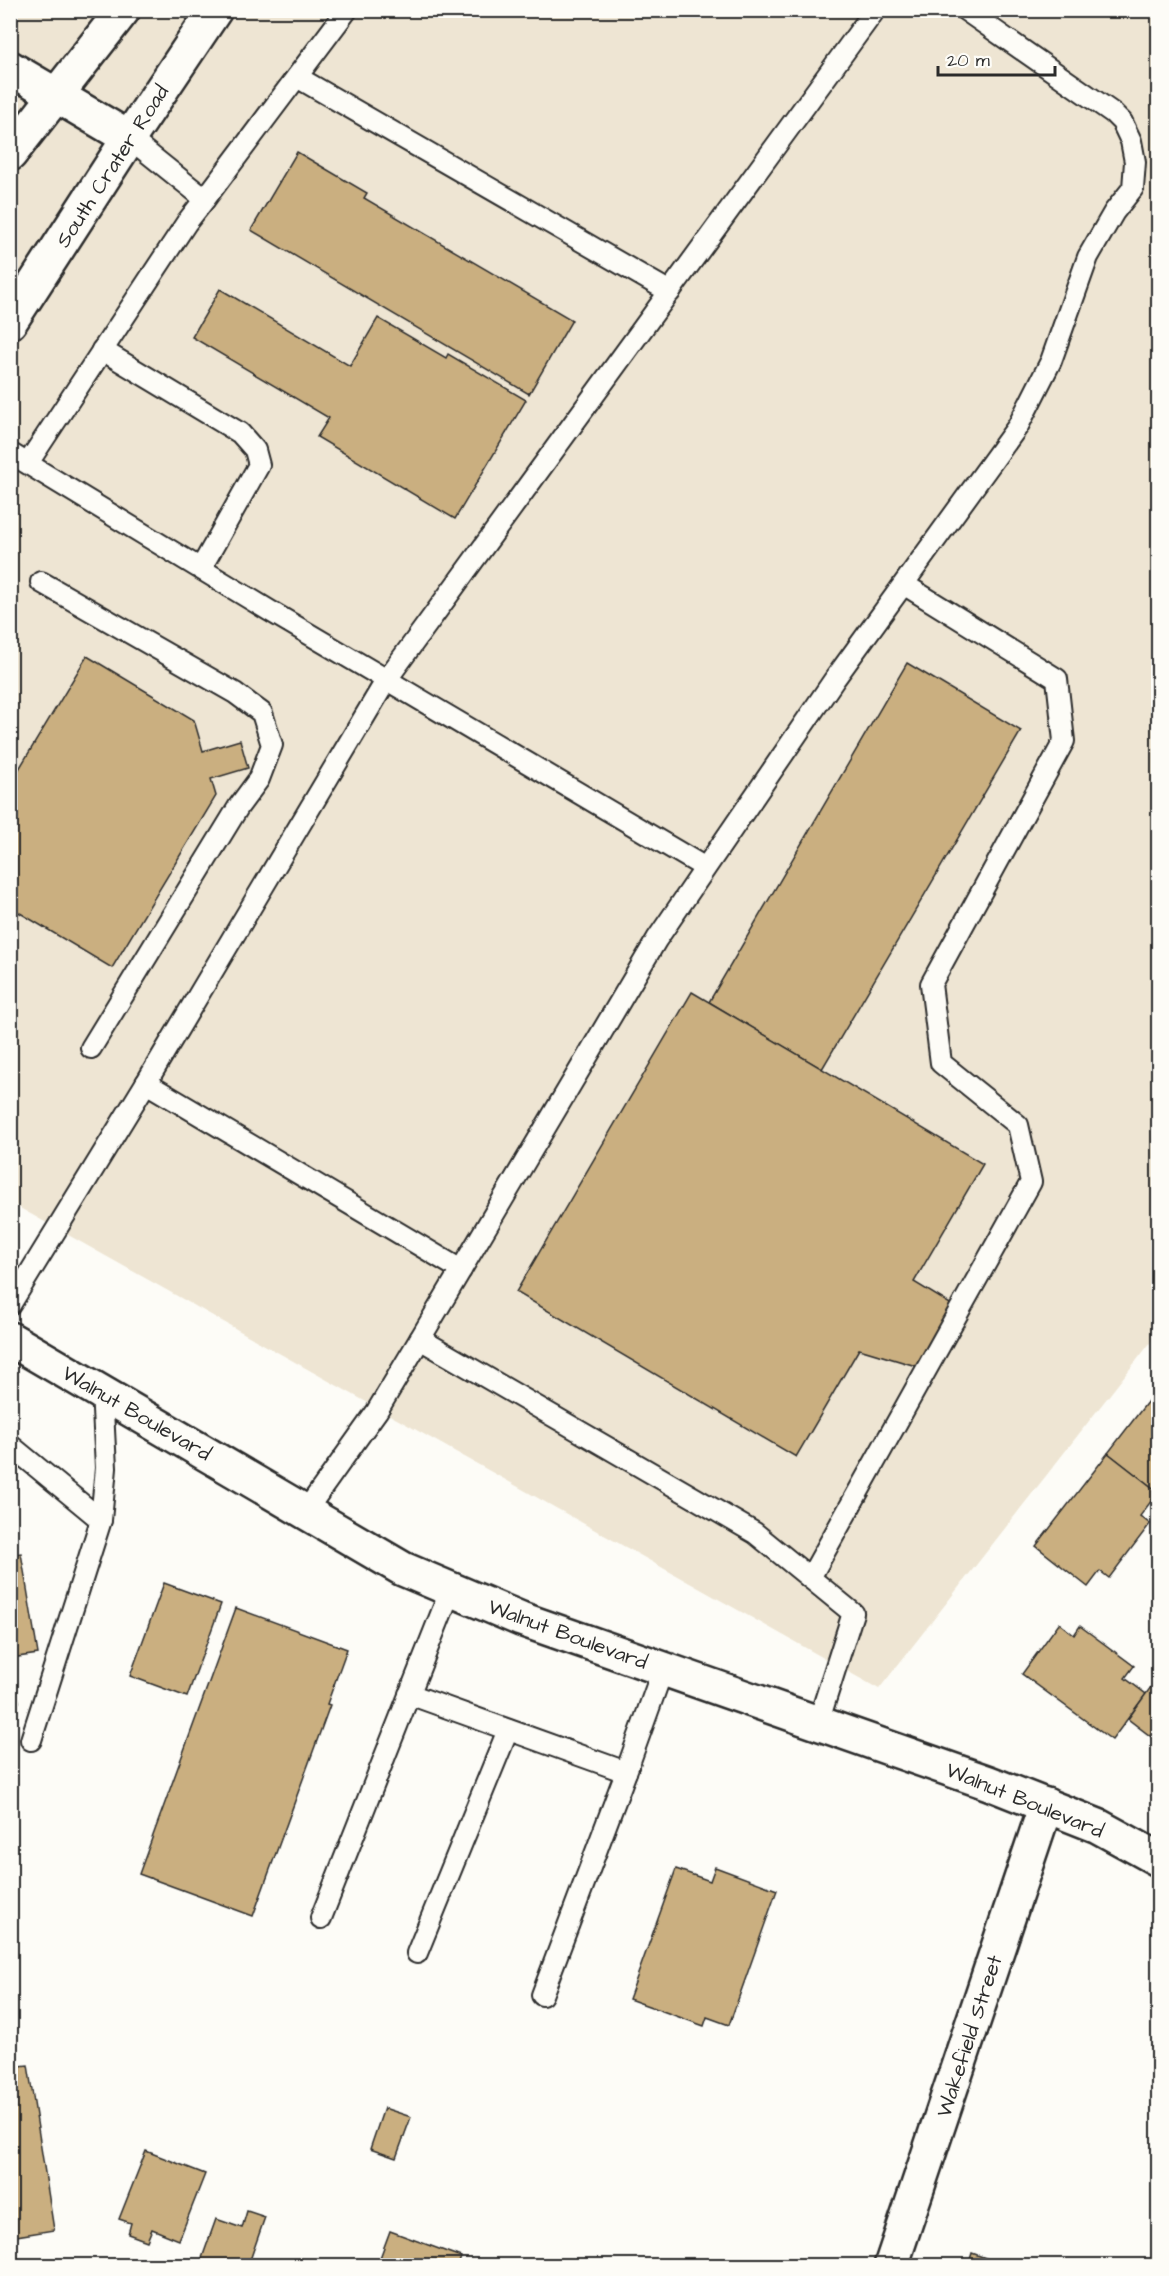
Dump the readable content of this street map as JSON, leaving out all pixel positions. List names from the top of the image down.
{
  "streets": {
    "street": ["South Crater Road", "Walnut Boulevard", "Wakefield Street"]
  },
  "crossings": [
    ["Walnut Boulevard", "Wakefield Street"]
  ],
  "scale_bar": "20 m"
}
